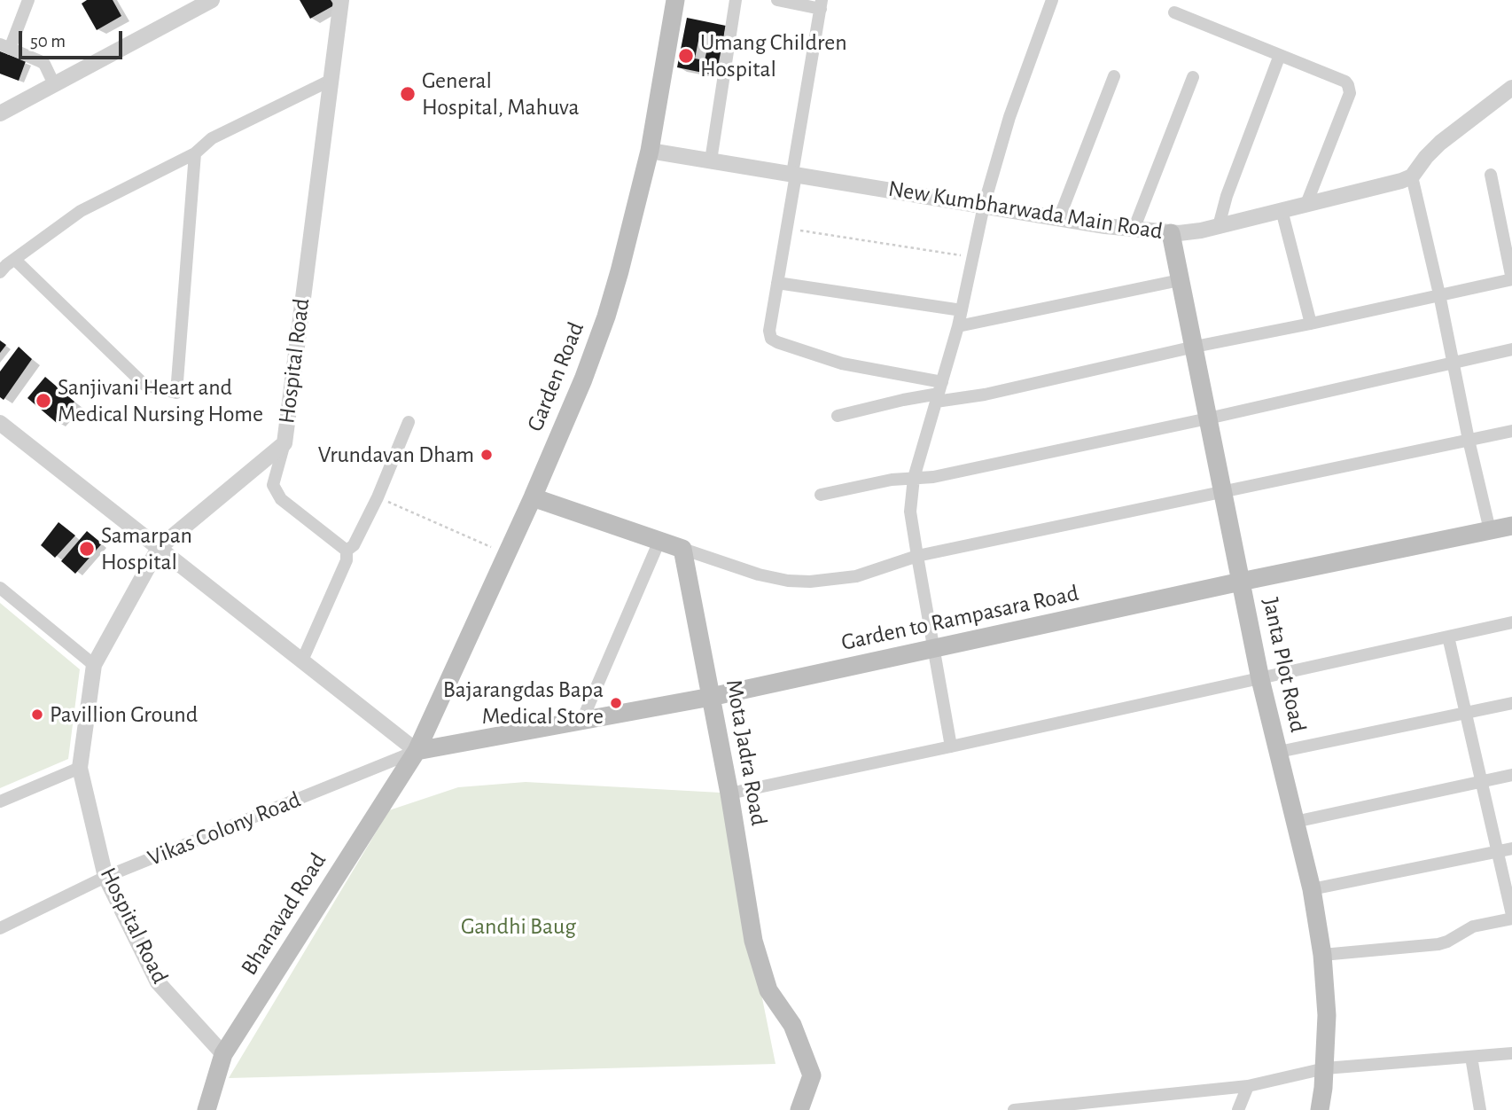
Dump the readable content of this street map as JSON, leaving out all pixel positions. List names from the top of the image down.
{
  "streets": {
    "main road": [
      "Garden Road",
      "Garden to Rampasara Road",
      "Janta Plot Road",
      "Mota Jadra Road",
      "Bhanavad Road"
    ],
    "street": ["New Kumbharwada Main Road", "Hospital Road", "Vikas Colony Road"]
  },
  "crossings": [
    ["New Kumbharwada Main Road", "Garden Road"],
    ["New Kumbharwada Main Road", "Janta Plot Road"],
    ["Hospital Road", "Vikas Colony Road"],
    ["Hospital Road", "Bhanavad Road"],
    ["Garden Road", "Garden to Rampasara Road"],
    ["Garden Road", "Vikas Colony Road"],
    ["Garden Road", "Bhanavad Road"],
    ["Garden to Rampasara Road", "Janta Plot Road"],
    ["Garden to Rampasara Road", "Mota Jadra Road"],
    ["Garden to Rampasara Road", "Vikas Colony Road"],
    ["Garden to Rampasara Road", "Bhanavad Road"],
    ["Vikas Colony Road", "Bhanavad Road"]
  ],
  "parks": ["Gandhi Baug"],
  "places": [
    "Umang Children Hospital",
    "General Hospital, Mahuva",
    "Sanjivani Heart and Medical Nursing Home",
    "Vrundavan Dham",
    "Samarpan Hospital",
    "Bajarangdas Bapa Medical Store",
    "Pavillion Ground"
  ],
  "scale_bar": "50 m"
}
